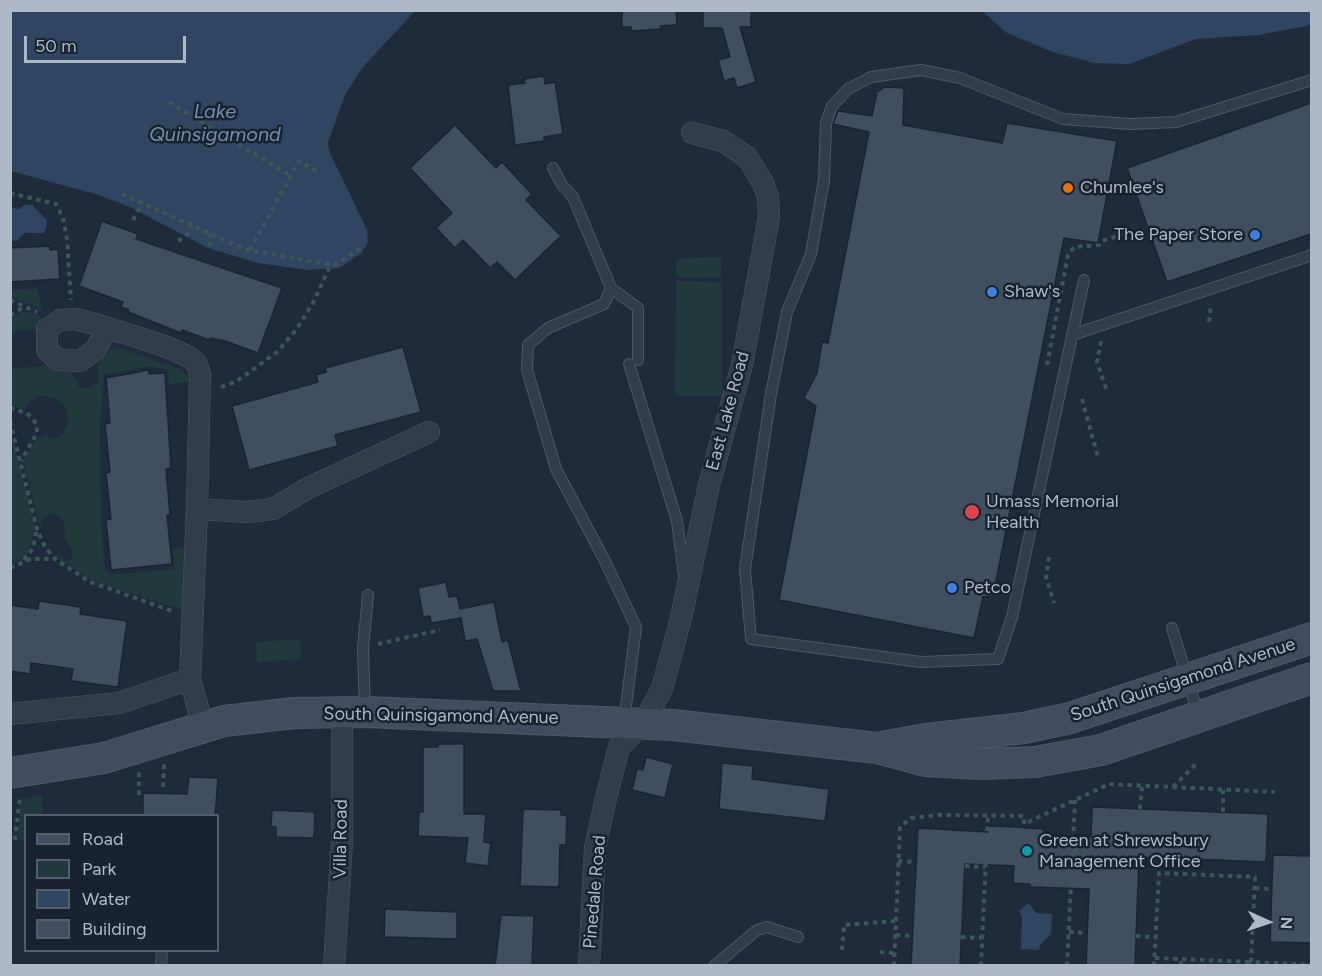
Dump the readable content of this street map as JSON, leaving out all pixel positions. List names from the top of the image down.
{
  "streets": {
    "main road": ["South Quinsigamond Avenue"],
    "street": ["East Lake Road", "Villa Road", "Pinedale Road"]
  },
  "crossings": [
    ["East Lake Road", "South Quinsigamond Avenue"],
    ["East Lake Road", "Pinedale Road"],
    ["South Quinsigamond Avenue", "Villa Road"],
    ["South Quinsigamond Avenue", "Pinedale Road"]
  ],
  "water": ["Lake Quinsigamond"],
  "places": [
    "Chumlee's",
    "The Paper Store",
    "Shaw's",
    "Umass Memorial Health",
    "Petco",
    "Green at Shrewsbury Management Office"
  ],
  "legend": [
    "Road",
    "Park",
    "Water",
    "Building"
  ],
  "scale_bar": "50 m",
  "north": "right"
}
